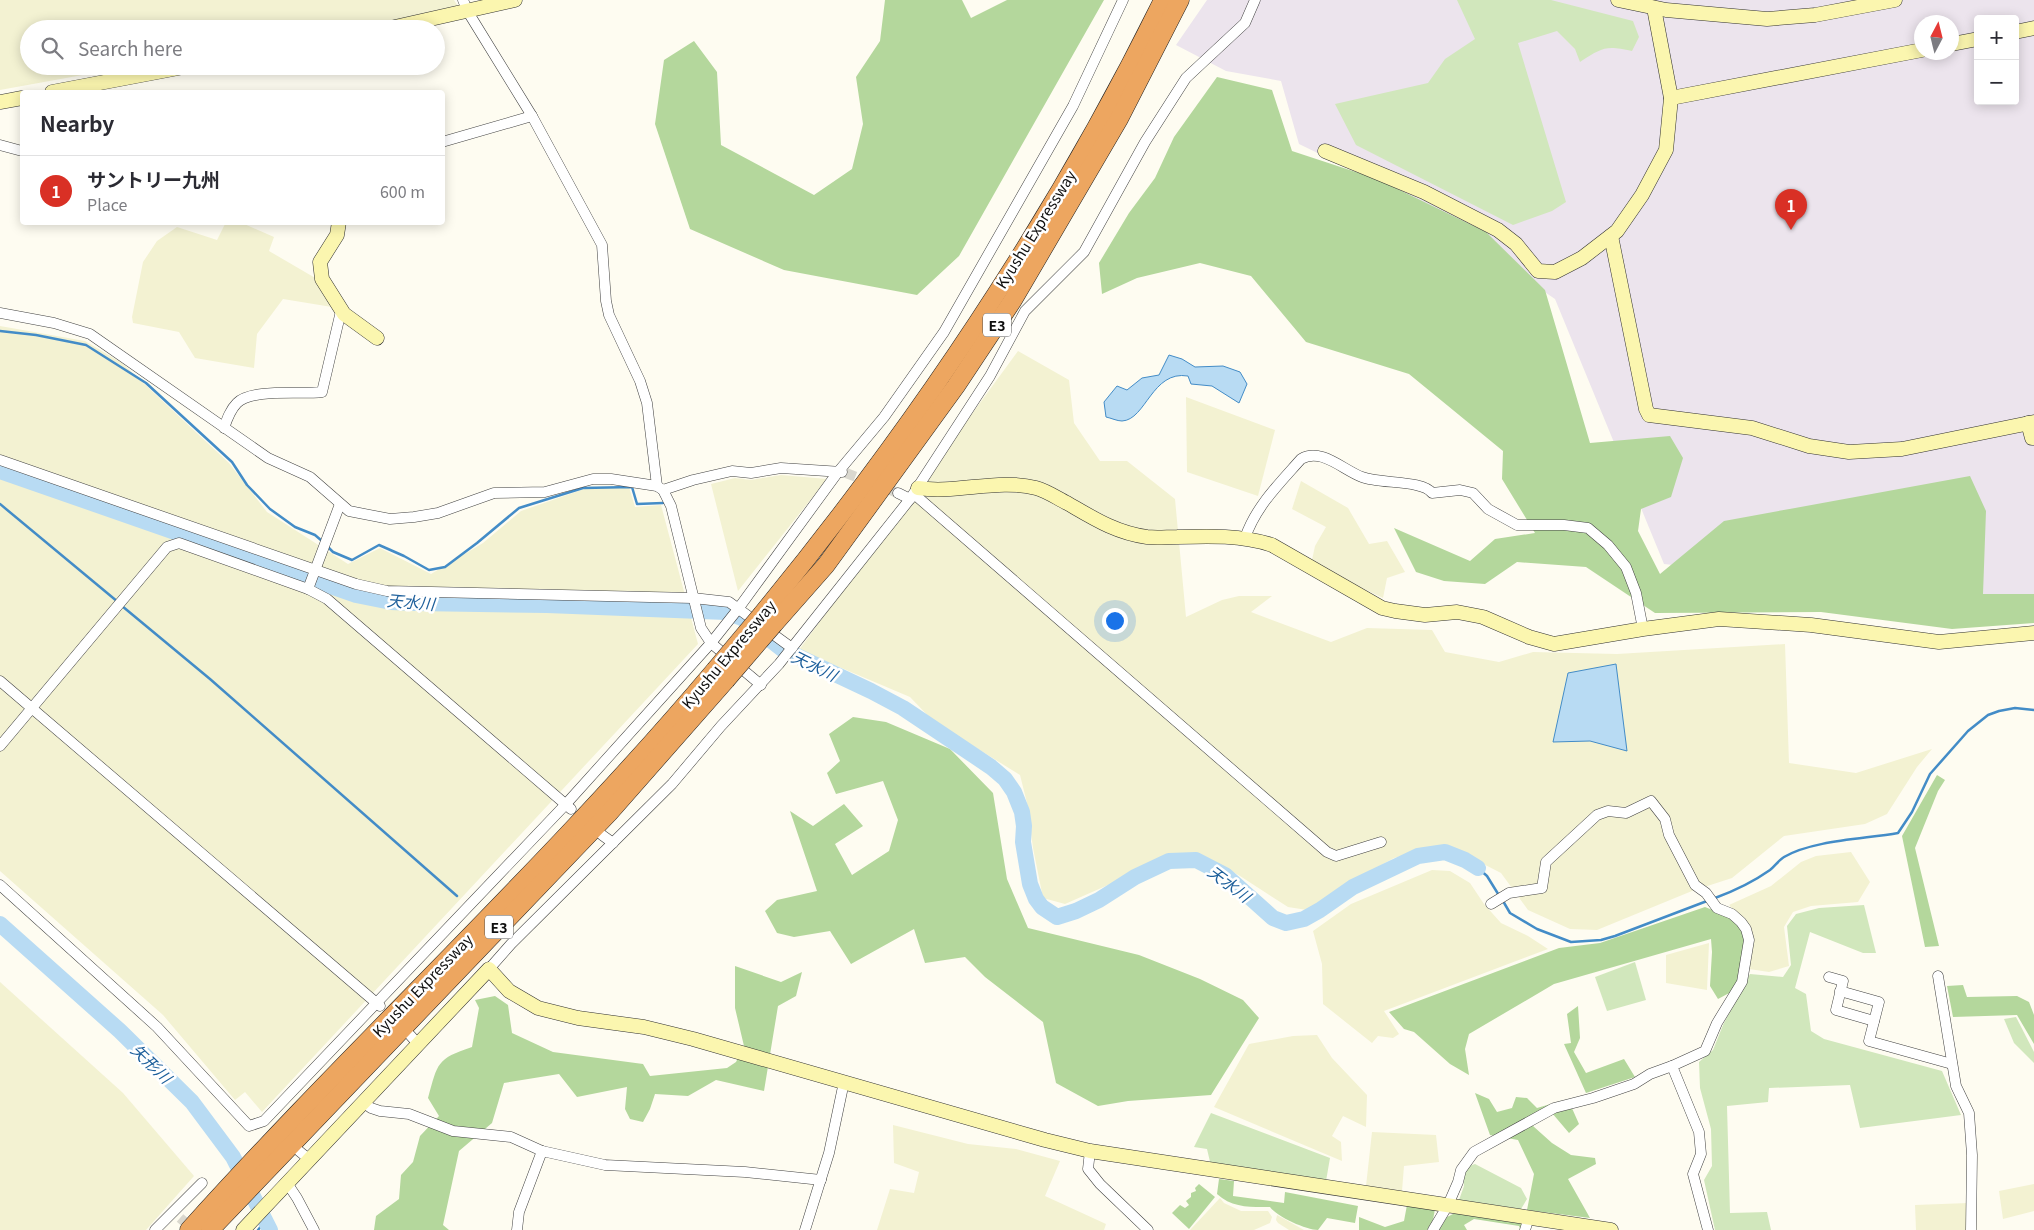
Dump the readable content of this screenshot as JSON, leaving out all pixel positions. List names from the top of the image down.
{
  "streets": {
    "highway": ["Kyushu Expressway", "E3"]
  },
  "water": ["天水川", "矢形川"],
  "north": "top",
  "page": {
    "map_buttons": ["+", "−"],
    "search": "Search here",
    "heading": "Nearby",
    "list": [
      {
        "mark": "1",
        "name": "サントリー九州",
        "note": "Place",
        "value": "600 m"
      }
    ],
    "pins": "1"
  }
}
